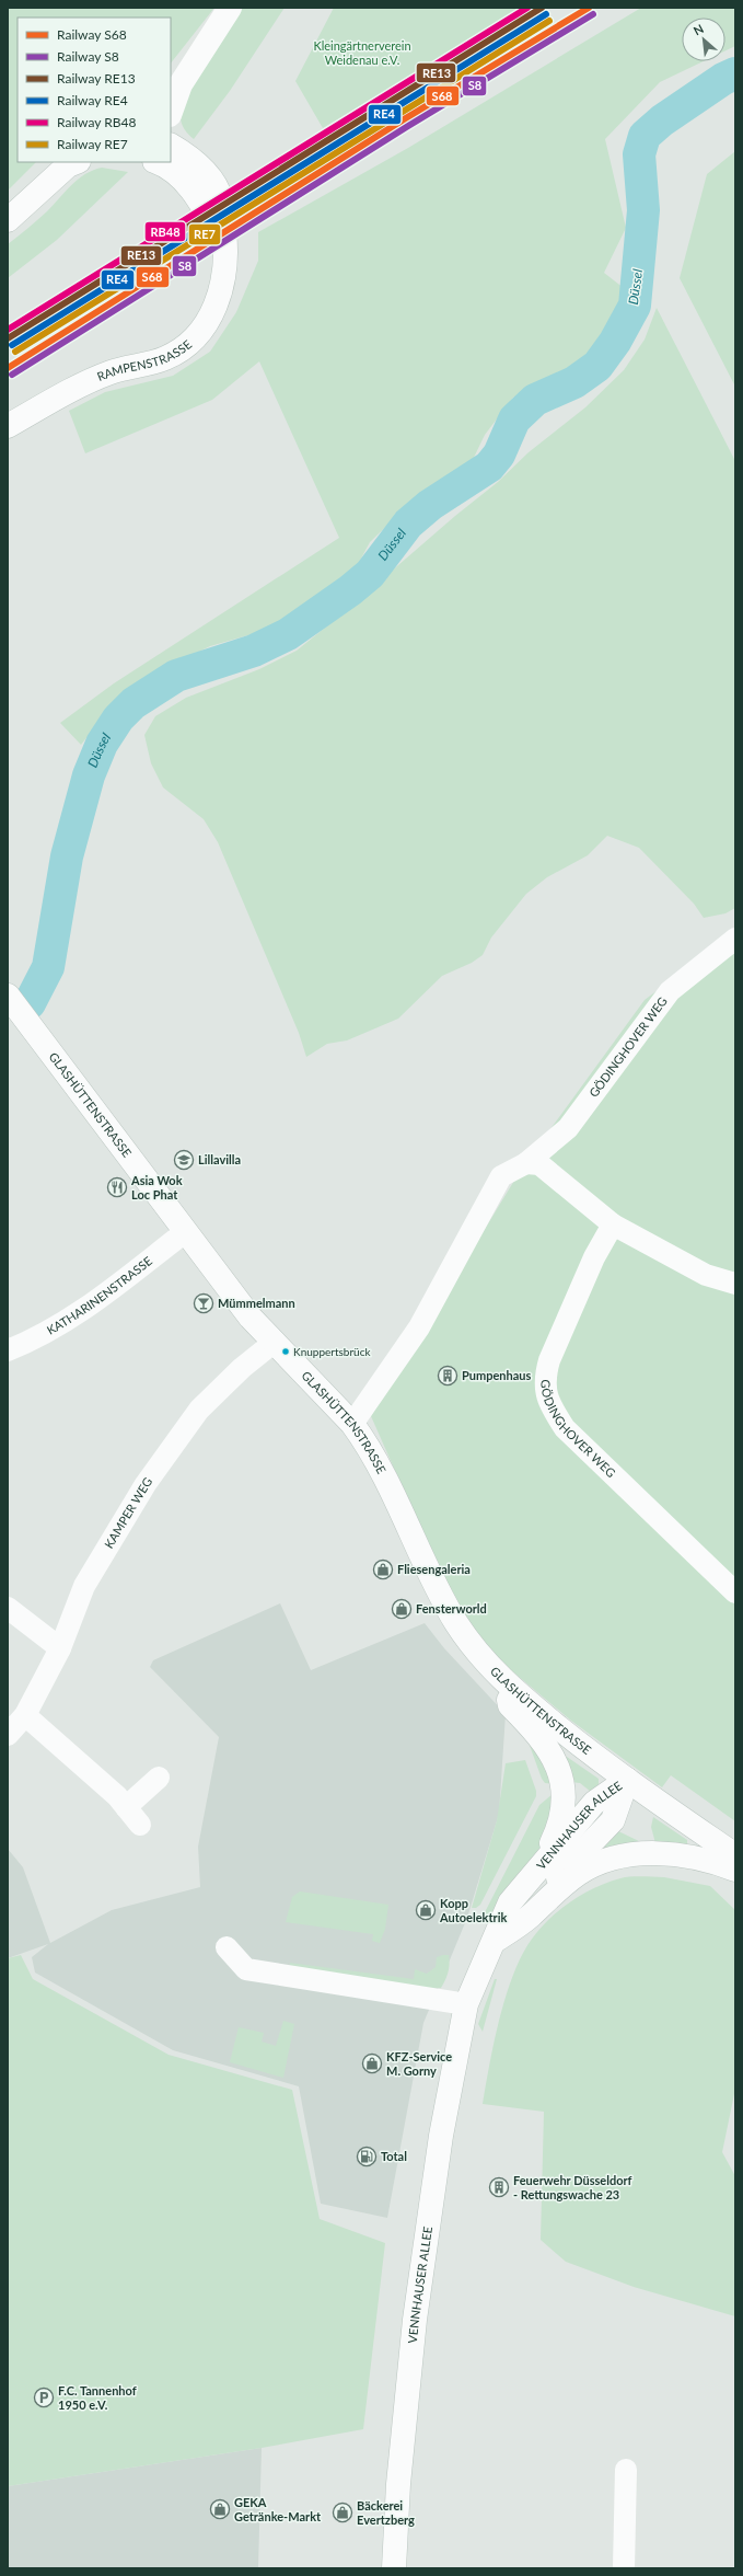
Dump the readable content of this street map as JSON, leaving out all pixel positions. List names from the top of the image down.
{
  "streets": {
    "main road": ["RAMPENSTRASSE", "GLASHÜTTENSTRASSE", "VENNHAUSER ALLEE"],
    "street": ["GÖDINGHOVER WEG", "KATHARINENSTRASSE", "KAMPER WEG"]
  },
  "crossings": [
    ["GÖDINGHOVER WEG", "GLASHÜTTENSTRASSE"],
    ["GLASHÜTTENSTRASSE", "KATHARINENSTRASSE"],
    ["GLASHÜTTENSTRASSE", "KAMPER WEG"],
    ["GLASHÜTTENSTRASSE", "VENNHAUSER ALLEE"]
  ],
  "water": ["Düssel"],
  "parks": ["Kleingärtnerverein Weidenau e.V."],
  "places": {
    "school or university": ["Lillavilla"],
    "restaurant": ["Asia Wok Loc Phat"],
    "bar": ["Mümmelmann"],
    "other": ["Knuppertsbrück"],
    "building": ["Pumpenhaus", "Feuerwehr Düsseldorf - Rettungswache 23"],
    "shop": [
      "Fliesengaleria",
      "Fensterworld",
      "Kopp Autoelektrik",
      "KFZ-Service M. Gorny",
      "GEKA Getränke-Markt",
      "Bäckerei Evertzberg"
    ],
    "fuel station": ["Total"],
    "parking": ["F.C. Tannenhof 1950 e.V."]
  },
  "lines": [
    "rail line S68",
    "rail line RE13",
    "rail line RB48",
    "rail line S8",
    "rail line RE4",
    "rail line RE7"
  ],
  "legend": [
    "Railway S68",
    "Railway S8",
    "Railway RE13",
    "Railway RE4",
    "Railway RB48",
    "Railway RE7"
  ],
  "north": "top left"
}
